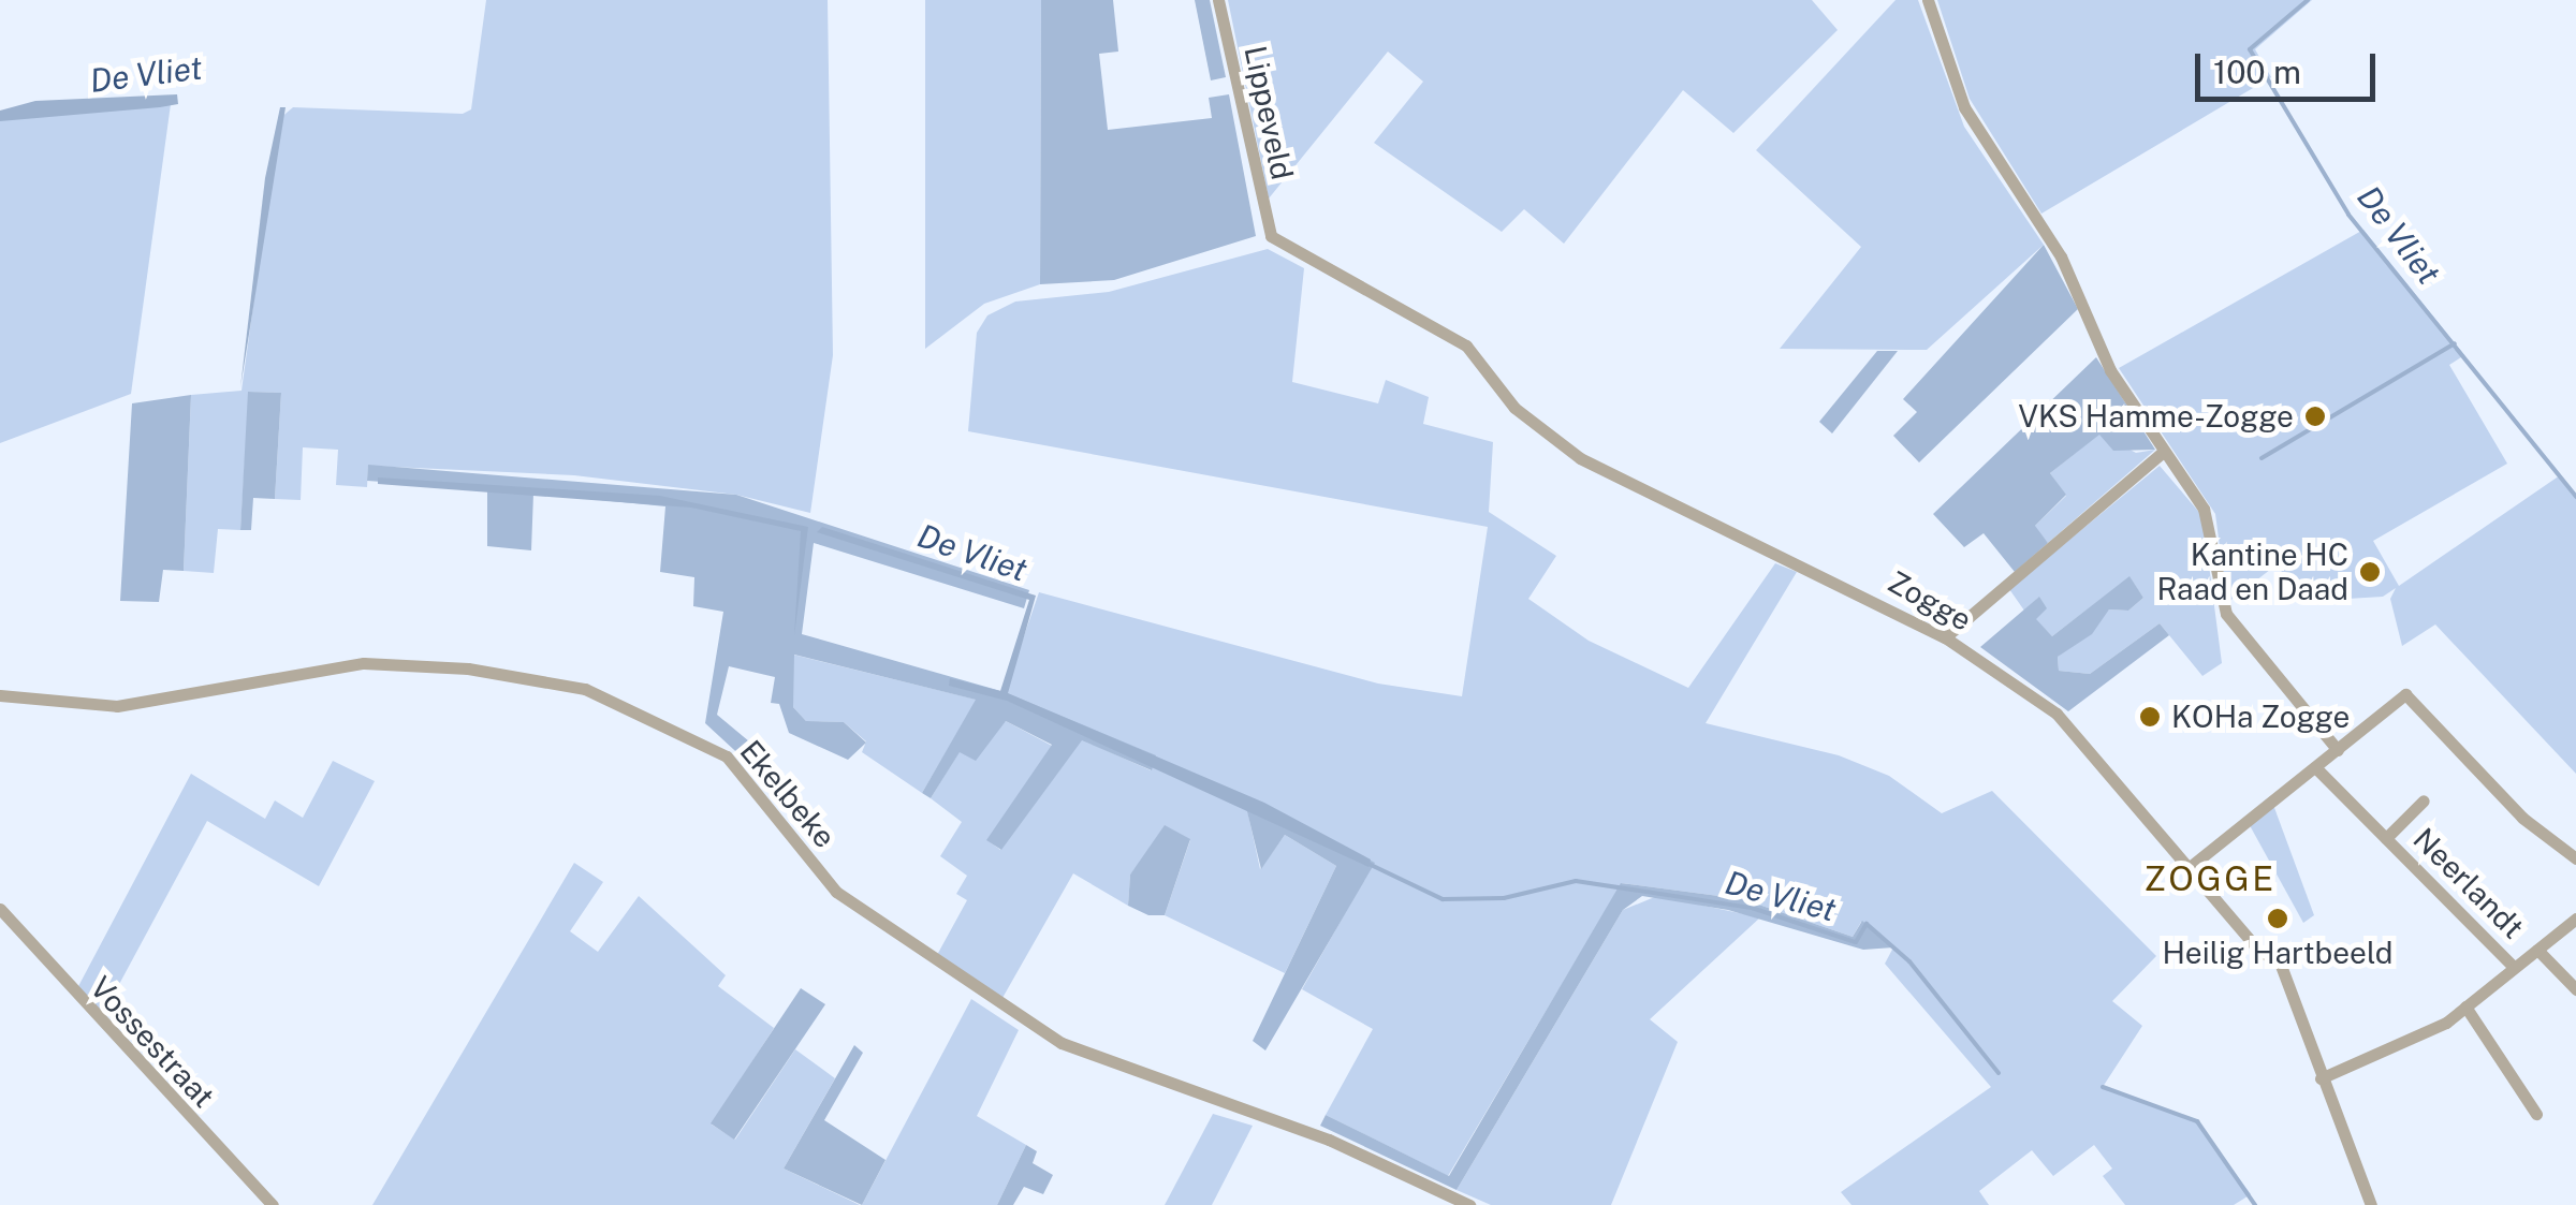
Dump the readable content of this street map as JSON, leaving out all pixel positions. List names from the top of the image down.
{
  "streets": {
    "street": [
      "Lippeveld",
      "Zogge",
      "Ekelbeke",
      "Neerlandt",
      "Vossestraat"
    ]
  },
  "crossings": [
    ["Lippeveld", "Zogge"],
    ["Zogge", "Neerlandt"]
  ],
  "districts": ["ZOGGE"],
  "water": ["De Vliet"],
  "places": [
    "VKS Hamme-Zogge",
    "Kantine HC Raad en Daad",
    "KOHa Zogge",
    "Heilig Hartbeeld"
  ],
  "scale_bar": "100 m"
}
